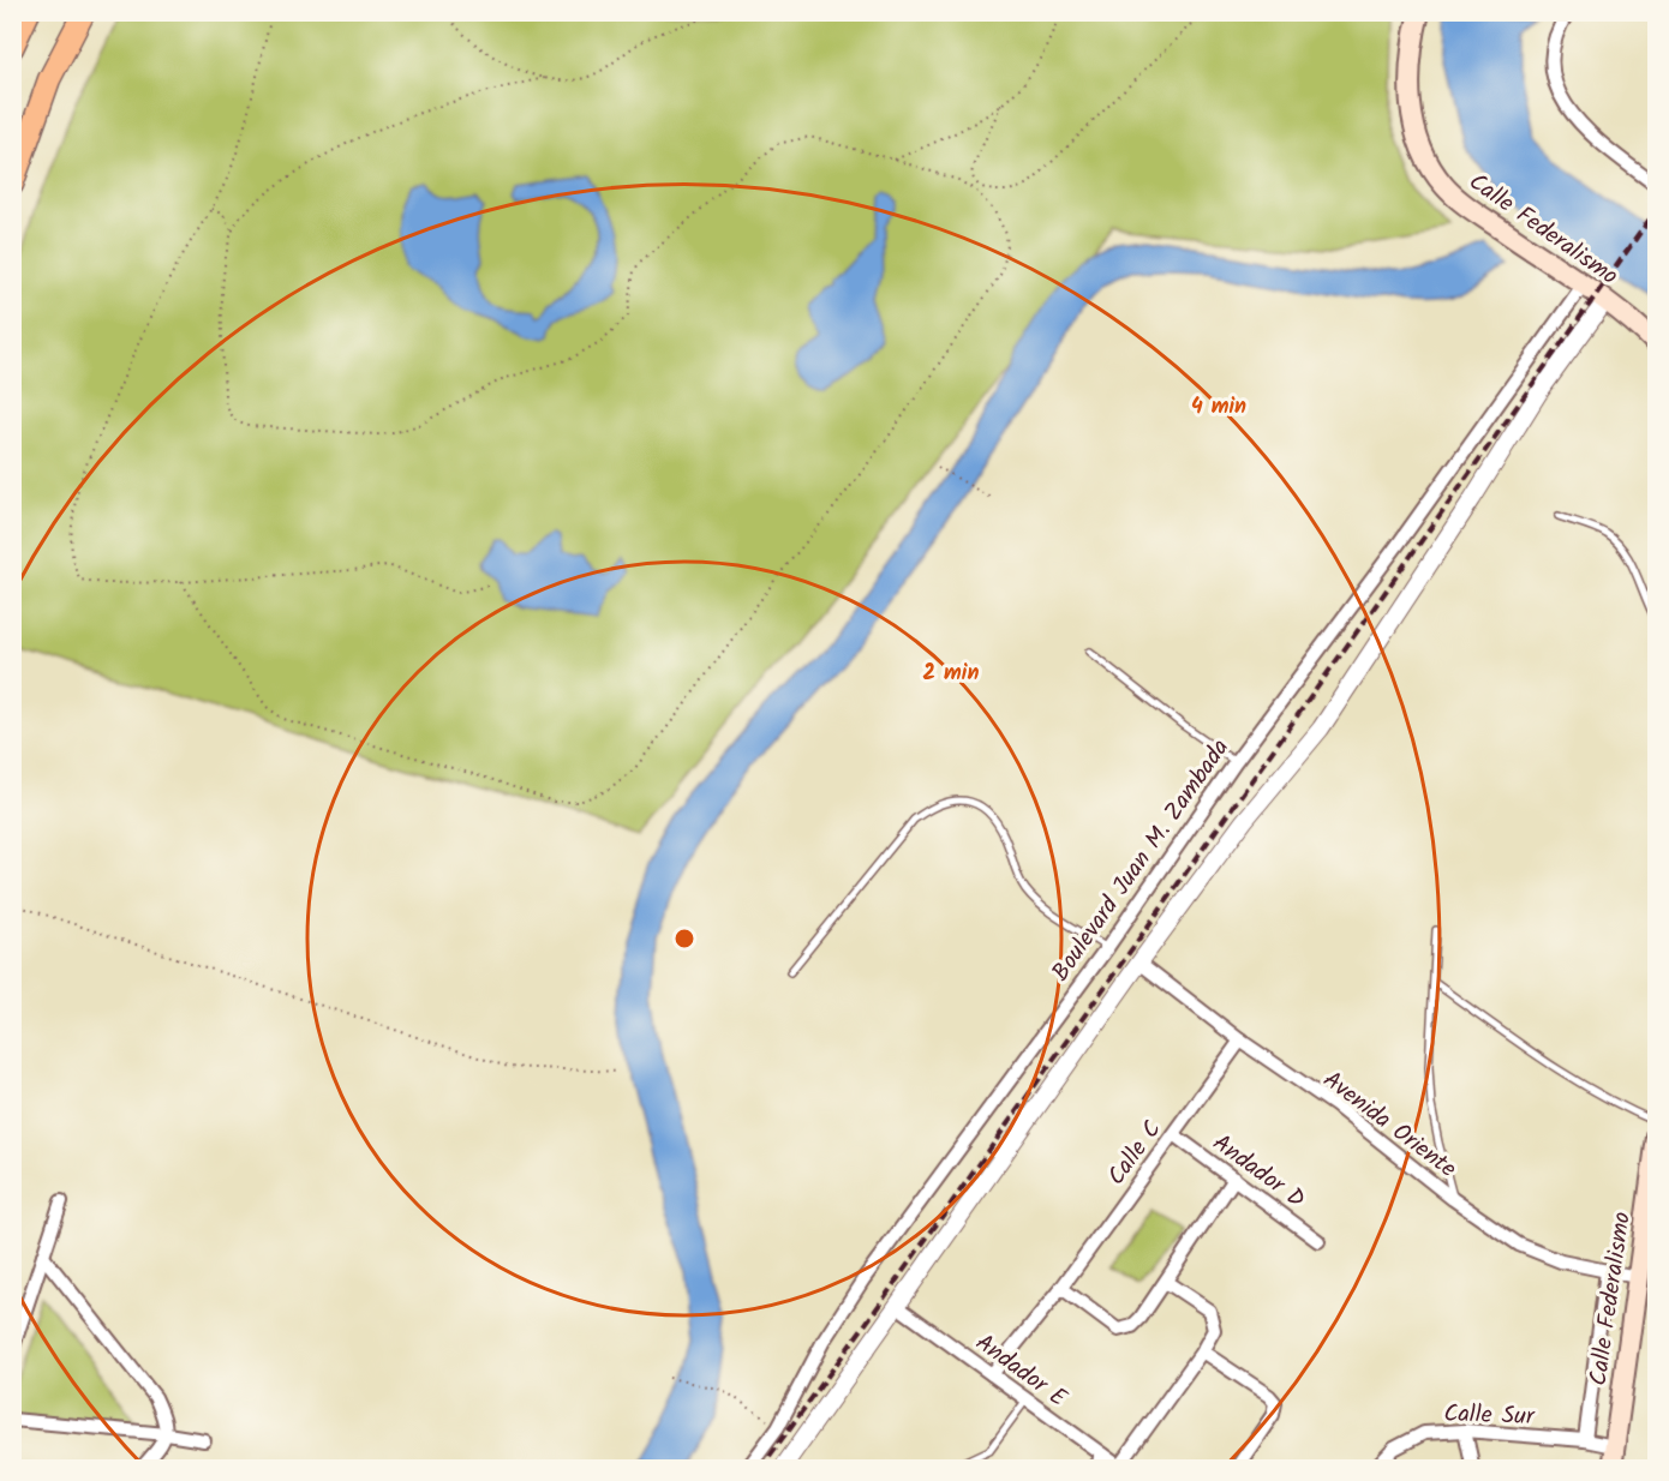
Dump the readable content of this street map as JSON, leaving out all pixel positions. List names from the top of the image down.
{
  "streets": {
    "main road": ["Calle Federalismo"],
    "street": [
      "Boulevard Juan M. Zambada",
      "Avenida Oriente",
      "Calle C",
      "Andador D",
      "Andador E",
      "Calle Sur"
    ]
  },
  "crossings": [
    ["Calle Federalismo", "Boulevard Juan M. Zambada"],
    ["Calle Federalismo", "Avenida Oriente"],
    ["Calle Federalismo", "Calle Sur"],
    ["Avenida Oriente", "Calle C"],
    ["Calle C", "Andador D"],
    ["Calle C", "Andador E"]
  ],
  "rings": ["4 min", "2 min"]
}
